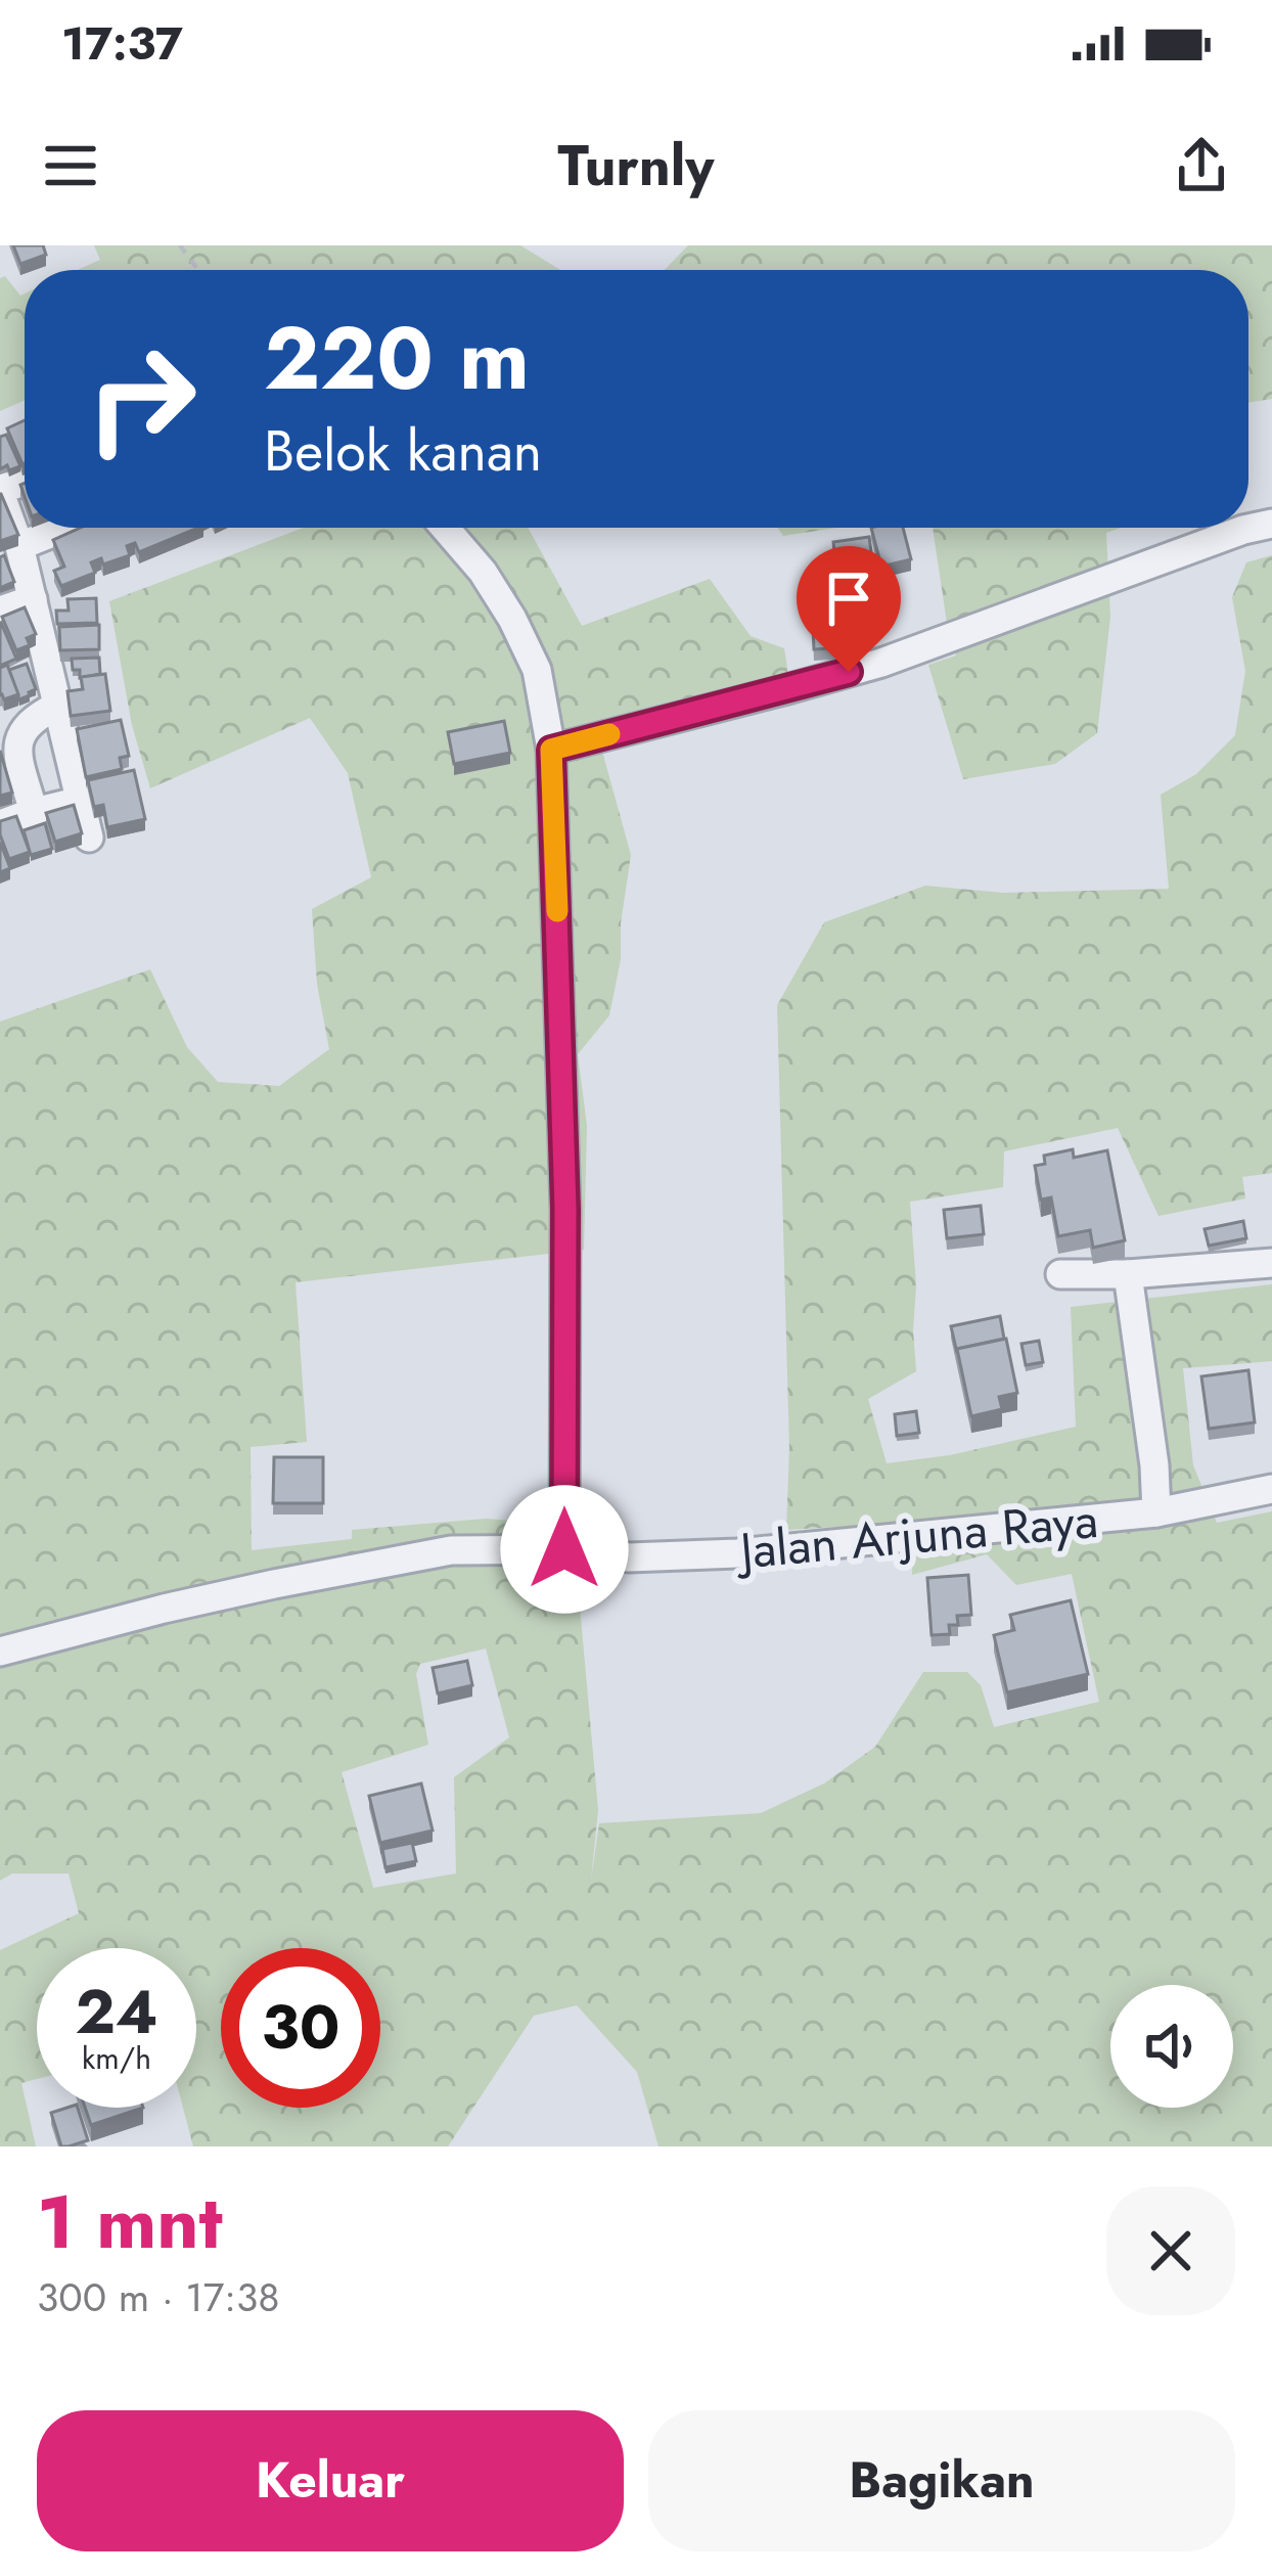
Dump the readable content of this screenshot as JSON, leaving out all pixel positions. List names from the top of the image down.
{
  "streets": {
    "street": ["Jalan Arjuna Raya"]
  },
  "page": {
    "status": "17:37",
    "header": "Turnly",
    "turn": ["220 m", "Belok kanan"],
    "speed": "24 km/h",
    "limit": "30",
    "heading": ["1 mnt", "300 m · 17:38"],
    "buttons": ["Keluar", "Bagikan"]
  }
}
